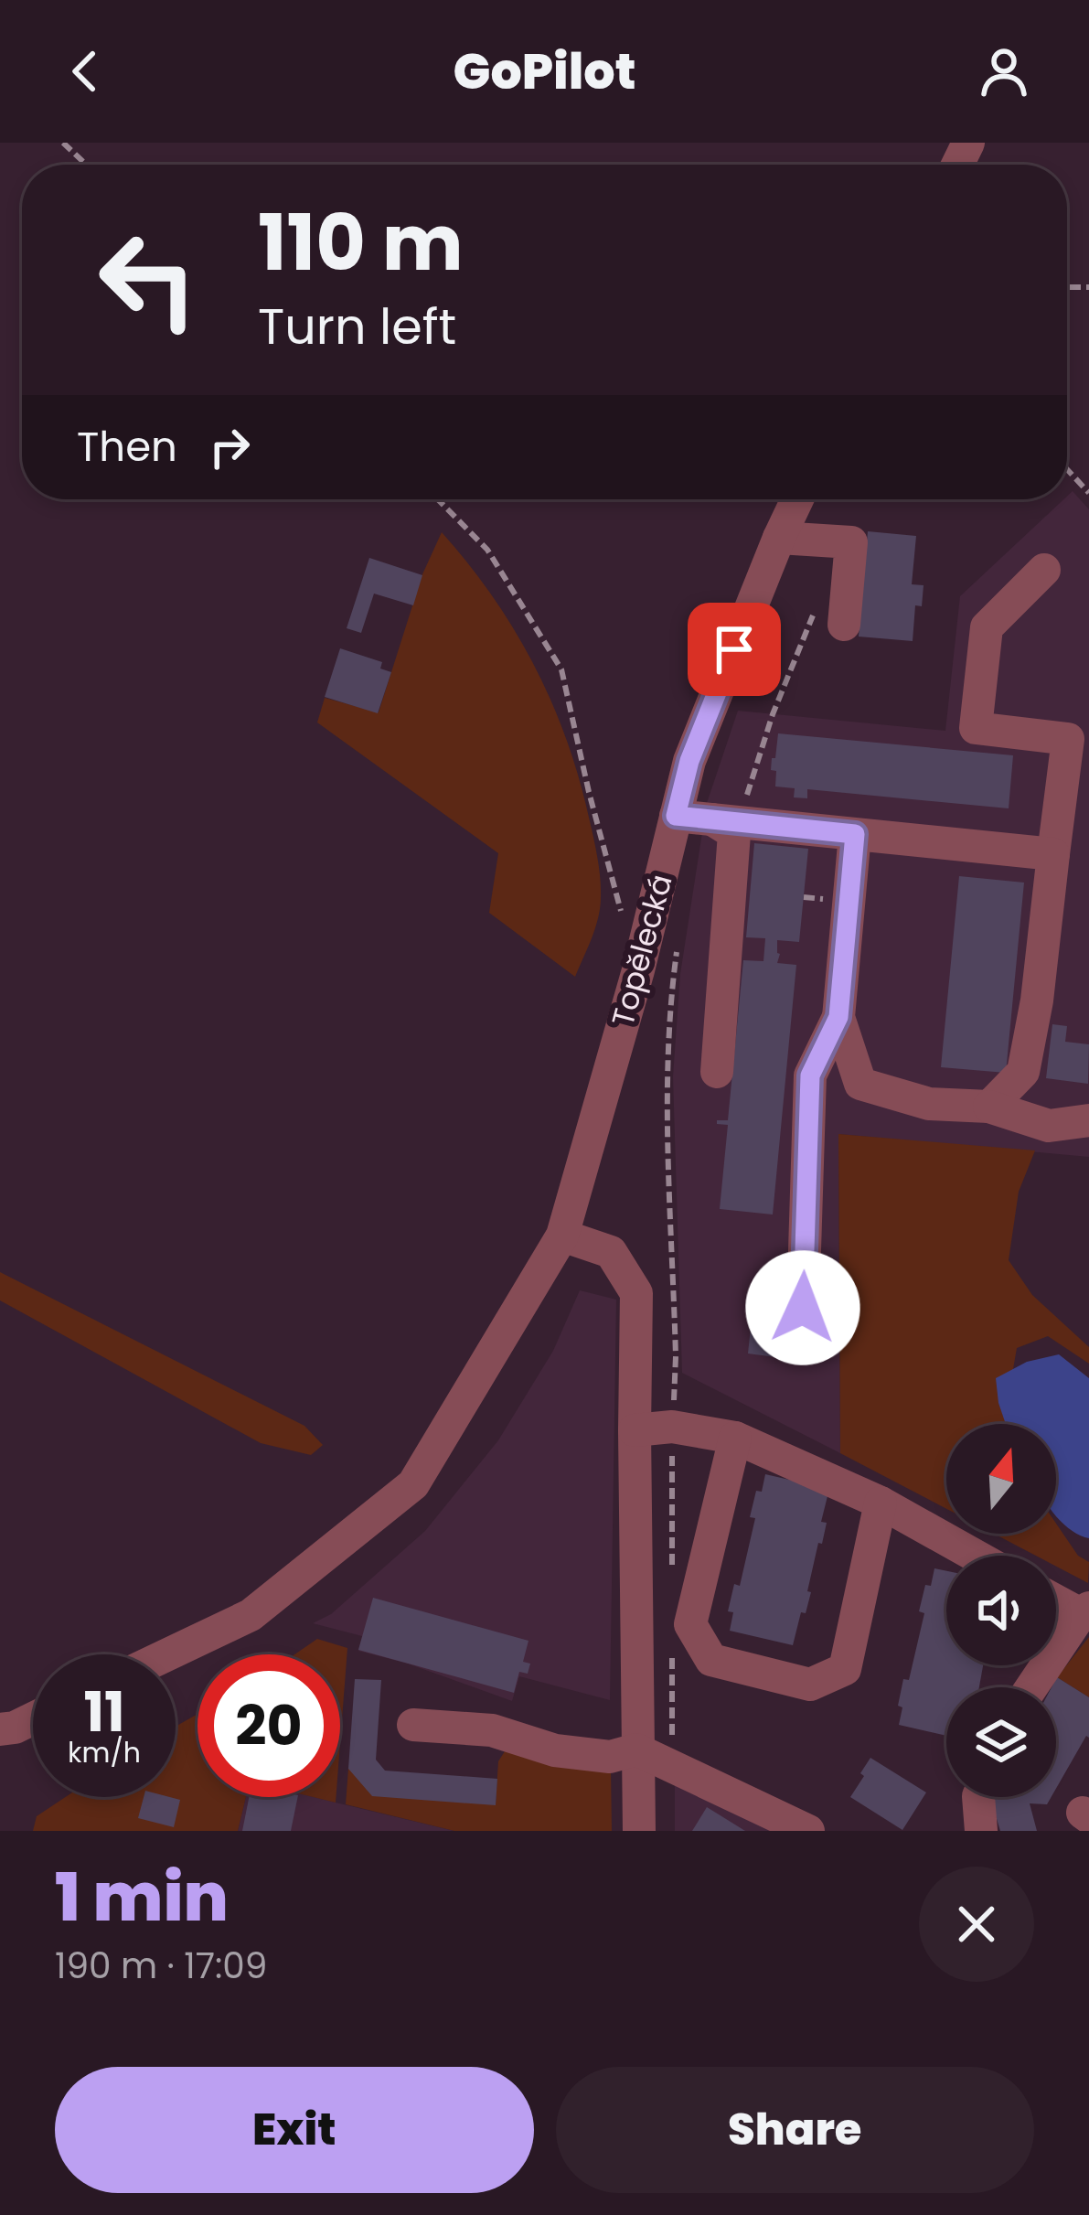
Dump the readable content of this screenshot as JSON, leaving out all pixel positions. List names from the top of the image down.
{
  "streets": {
    "street": ["Topělecká"]
  },
  "north": "top",
  "page": {
    "header": "GoPilot",
    "turn": ["110 m", "Turn left"],
    "then": "Then",
    "speed": "11 km/h",
    "limit": "20",
    "heading": ["1 min", "190 m · 17:09"],
    "buttons": ["Exit", "Share"]
  }
}
